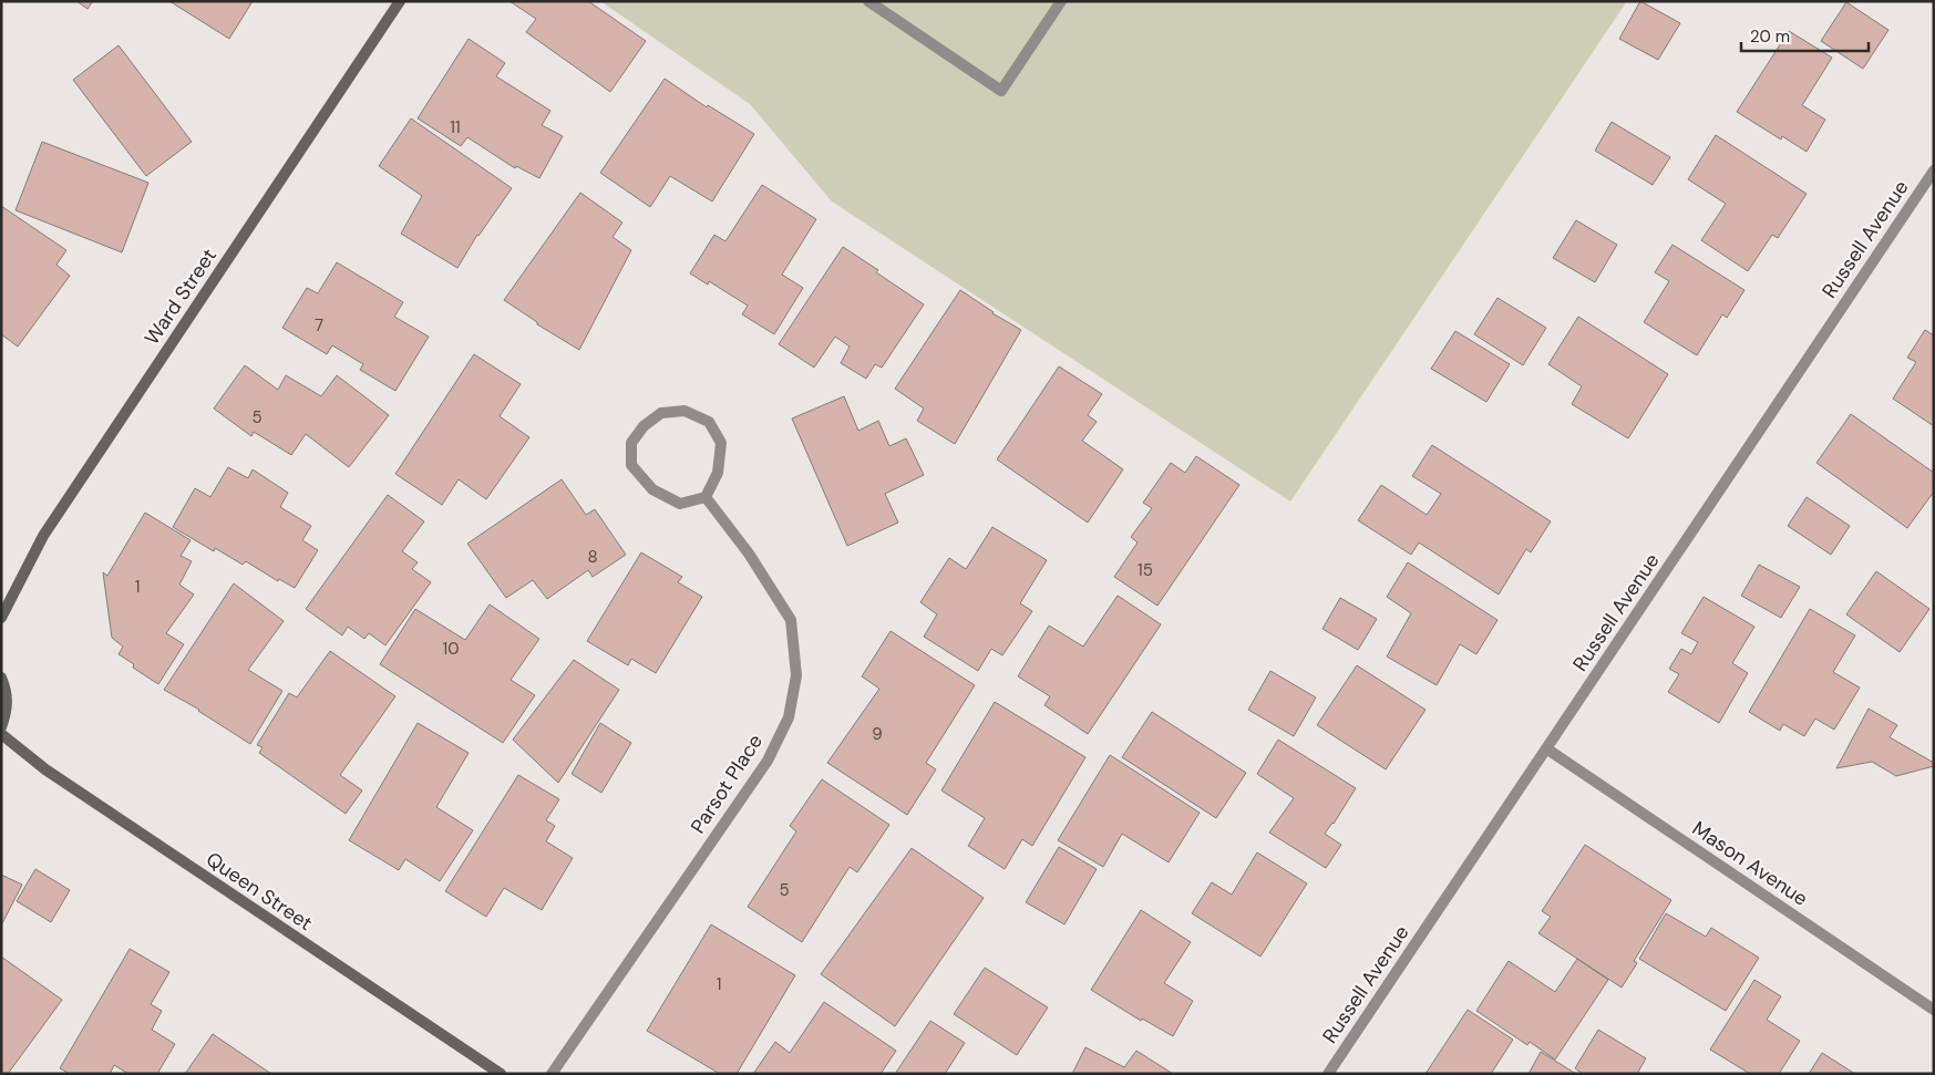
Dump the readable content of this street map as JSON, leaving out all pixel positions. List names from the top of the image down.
{
  "streets": {
    "street": [
      "Russell Avenue",
      "Ward Street",
      "Parsot Place",
      "Mason Avenue",
      "Queen Street"
    ]
  },
  "crossings": [
    ["Russell Avenue", "Mason Avenue"]
  ],
  "house_numbers": [
    "11",
    "7",
    "5",
    "8",
    "15",
    "1",
    "10",
    "9",
    "5",
    "1"
  ],
  "scale_bar": "20 m"
}
